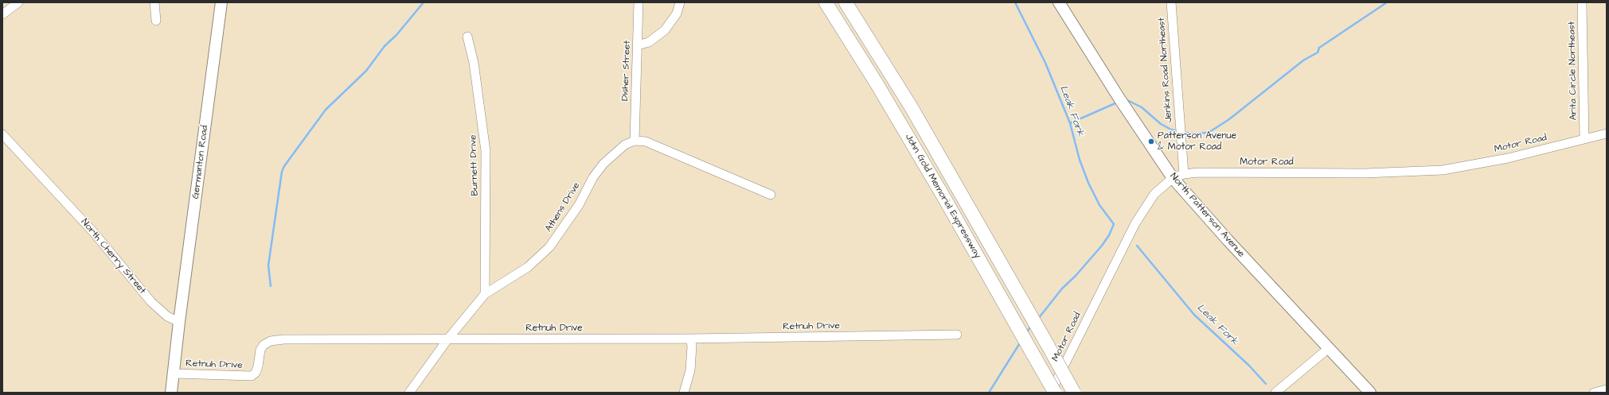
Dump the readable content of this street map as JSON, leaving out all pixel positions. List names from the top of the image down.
{
  "streets": {
    "highway": ["John Gold Memorial Expressway"],
    "main road": ["Germanton Road", "North Patterson Avenue"],
    "street": [
      "Jenkins Road Northeast",
      "Disher Street",
      "Arita Circle Northeast",
      "Motor Road",
      "Burnett Drive",
      "Athens Drive",
      "North Cherry Street",
      "Retnuh Drive"
    ]
  },
  "crossings": [
    ["Jenkins Road Northeast", "Motor Road"],
    ["Disher Street", "Athens Drive"],
    ["Arita Circle Northeast", "Motor Road"],
    ["Motor Road", "North Patterson Avenue"],
    ["Germanton Road", "North Cherry Street"],
    ["Burnett Drive", "Athens Drive"],
    ["Athens Drive", "Retnuh Drive"]
  ],
  "water": ["Leak Fork"],
  "places": ["Patterson Avenue & Motor Road"]
}
